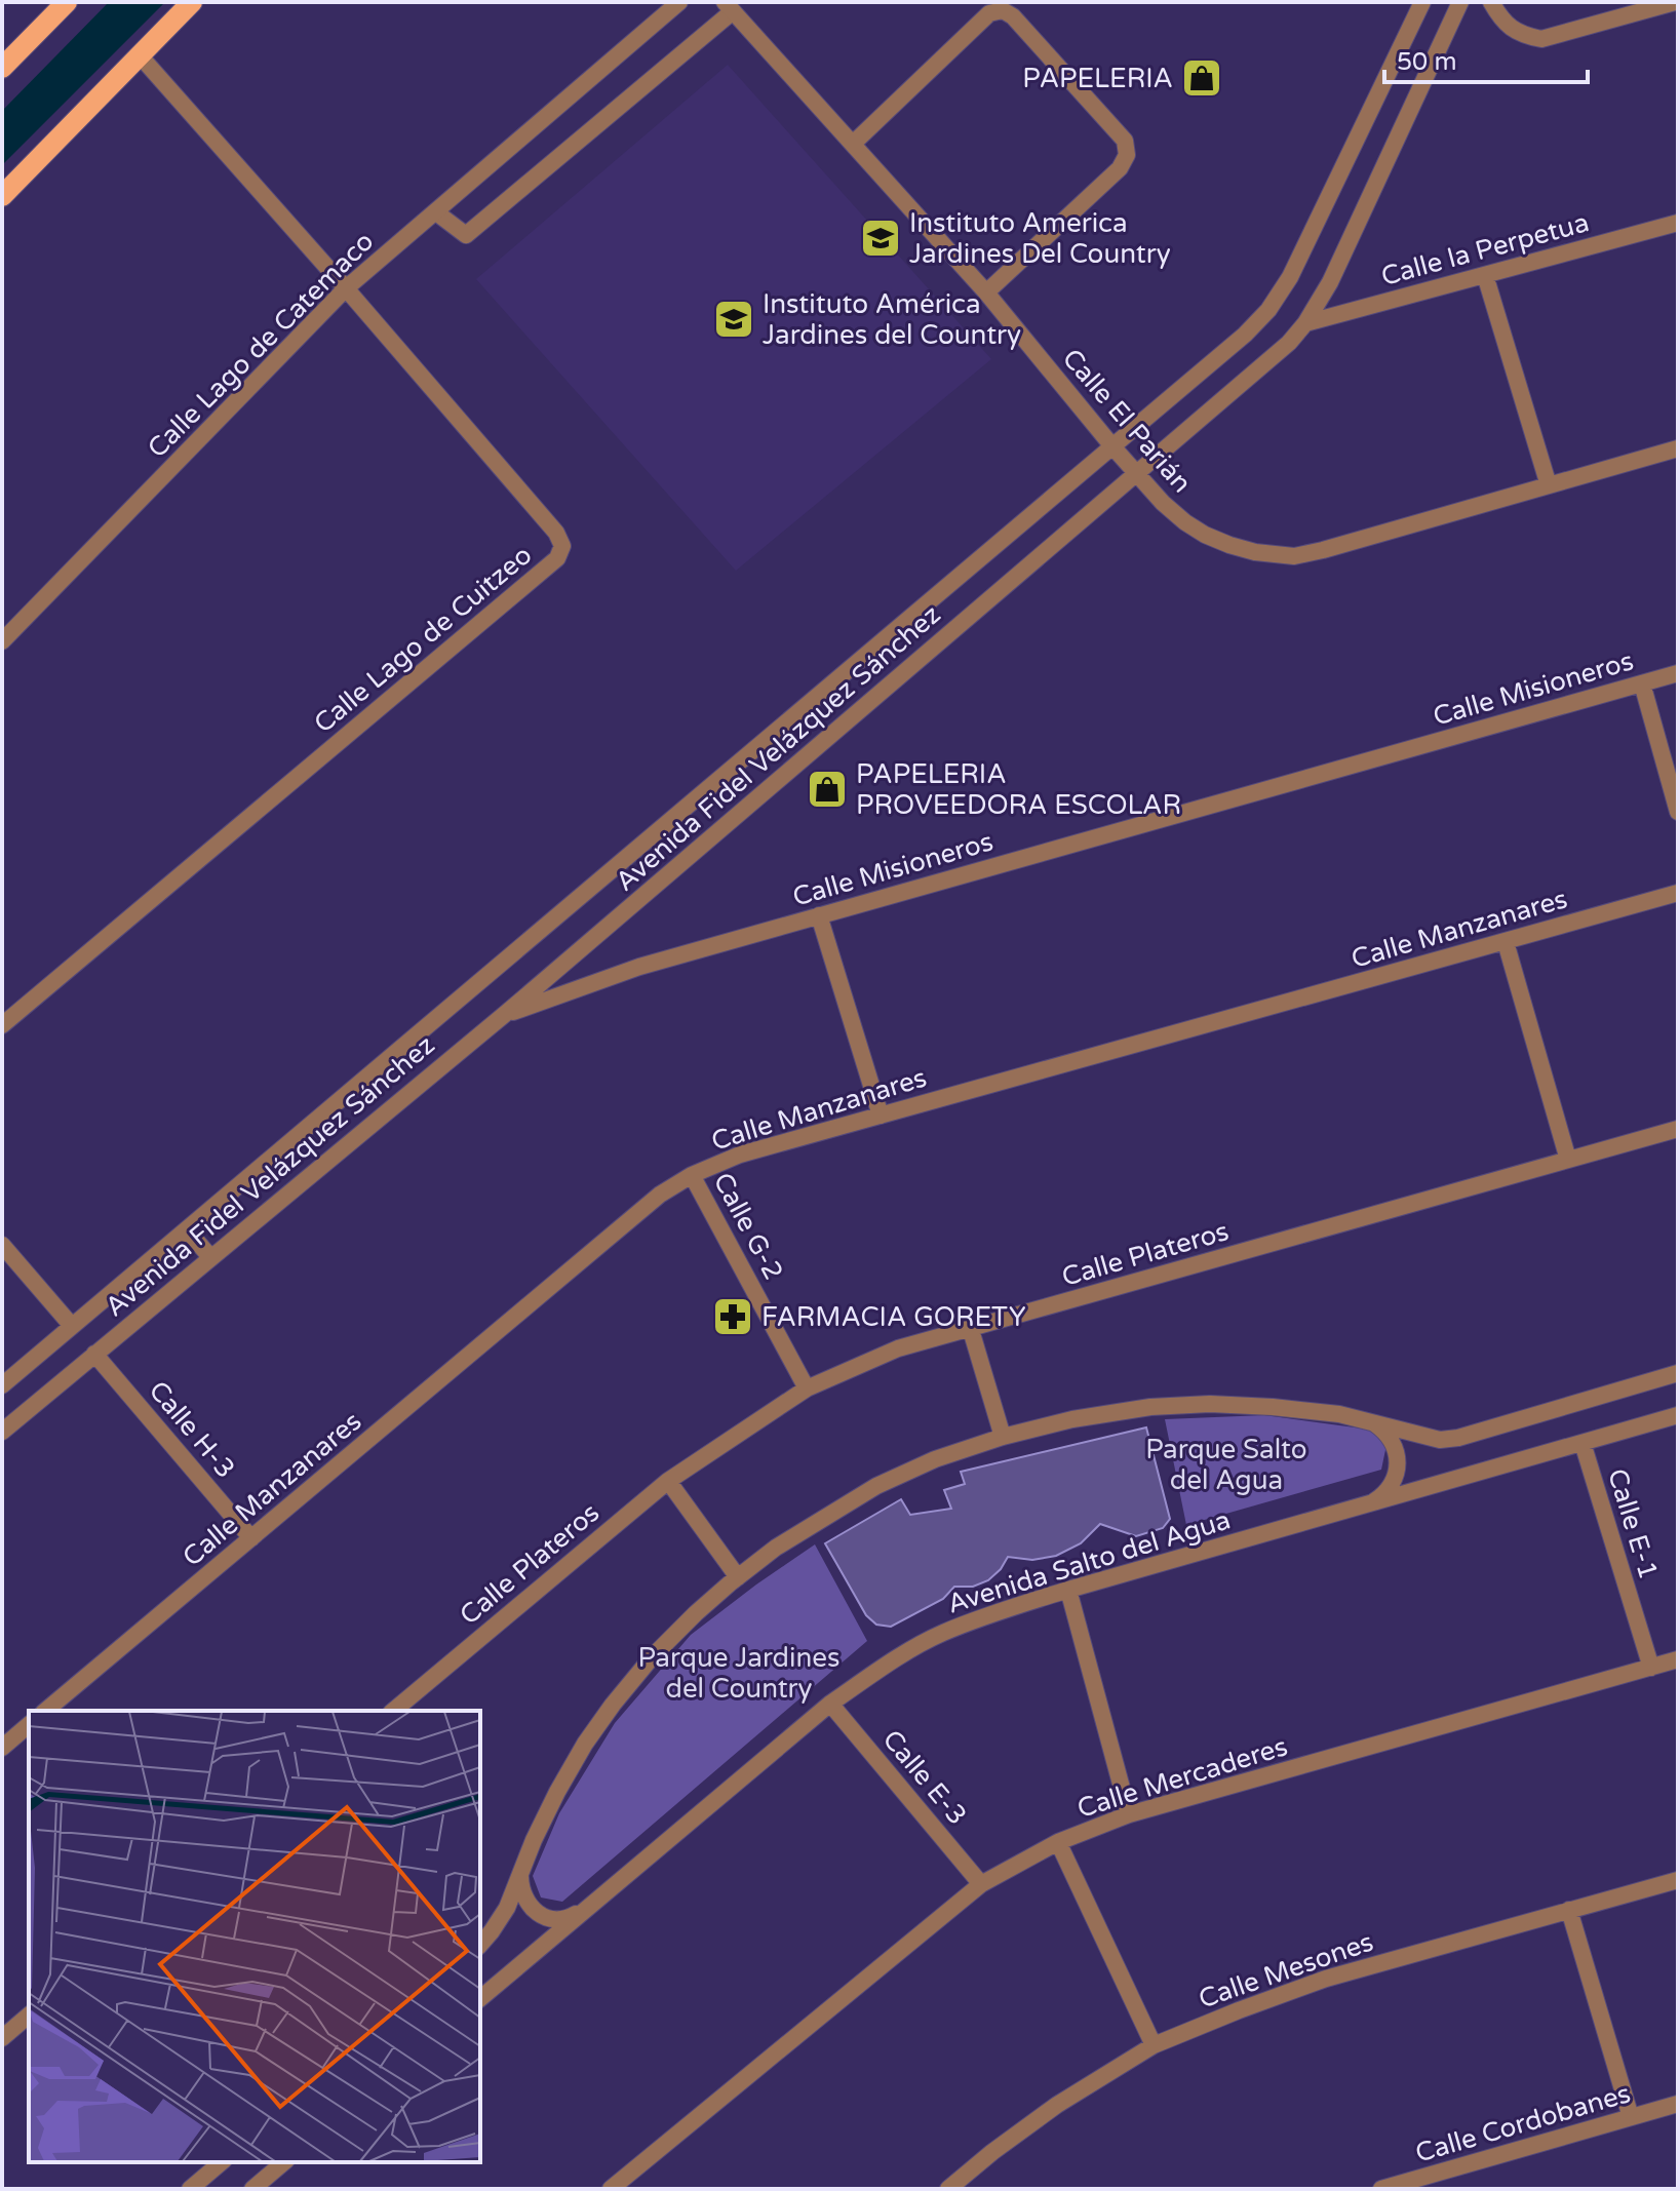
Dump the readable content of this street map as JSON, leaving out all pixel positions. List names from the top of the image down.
{
  "streets": {
    "street": [
      "Calle la Perpetua",
      "Calle Lago de Catemaco",
      "Calle El Parián",
      "Calle Lago de Cuitzeo",
      "Calle Misioneros",
      "Avenida Fidel Velázquez Sánchez",
      "Calle Manzanares",
      "Calle G-2",
      "Calle Plateros",
      "Calle H-3",
      "Calle E-1",
      "Avenida Salto del Agua",
      "Calle E-3",
      "Calle Mercaderes",
      "Calle Mesones",
      "Calle Cordobanes"
    ]
  },
  "crossings": [
    ["Calle la Perpetua", "Avenida Fidel Velázquez Sánchez"],
    ["Calle Lago de Catemaco", "Calle Lago de Cuitzeo"],
    ["Calle El Parián", "Avenida Fidel Velázquez Sánchez"],
    ["Calle Misioneros", "Avenida Fidel Velázquez Sánchez"],
    ["Avenida Fidel Velázquez Sánchez", "Calle H-3"],
    ["Calle Manzanares", "Calle G-2"],
    ["Calle Manzanares", "Calle H-3"],
    ["Calle G-2", "Calle Plateros"],
    ["Calle E-1", "Avenida Salto del Agua"],
    ["Calle E-1", "Calle Mercaderes"],
    ["Avenida Salto del Agua", "Calle E-3"],
    ["Calle E-3", "Calle Mercaderes"]
  ],
  "parks": ["Parque Salto del Agua", "Parque Jardines del Country"],
  "places": {
    "shop": ["PAPELERIA", "PAPELERIA PROVEEDORA ESCOLAR"],
    "school or university": ["Instituto America Jardines Del Country", "Instituto América Jardines del Country"],
    "pharmacy": ["FARMACIA GORETY"]
  },
  "scale_bar": "50 m"
}
